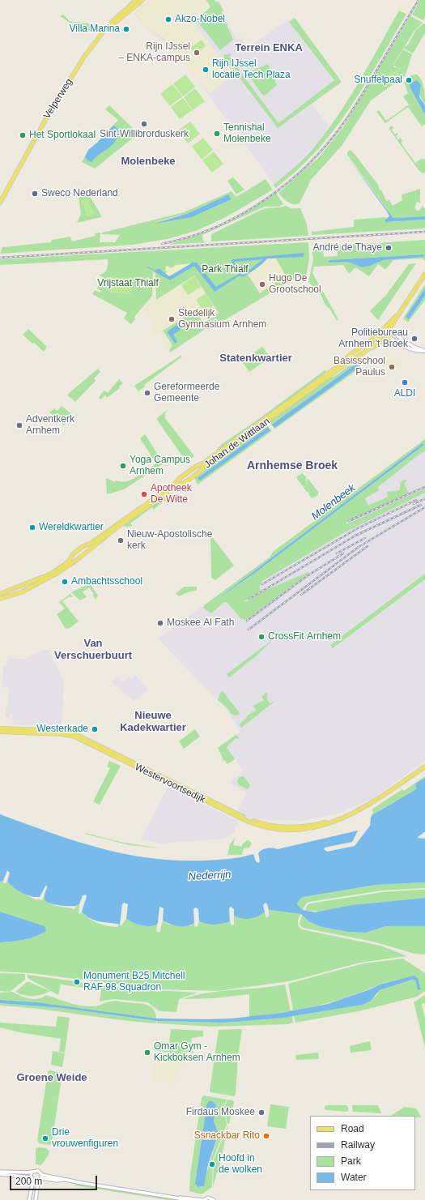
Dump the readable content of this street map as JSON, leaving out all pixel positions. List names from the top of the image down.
{
  "streets": {
    "main road": ["Velperweg", "Johan de Wittlaan", "Westervoortsedijk"]
  },
  "districts": [
    "Terrein ENKA",
    "Molenbeke",
    "Statenkwartier",
    "Arnhemse Broek",
    "Van Verschuerbuurt",
    "Nieuwe Kadekwartier",
    "Groene Weide"
  ],
  "water": ["Molenbeek", "Nederrijn"],
  "parks": ["Park Thialf", "Vrijstaat Thialf"],
  "places": [
    "Akzo-Nobel",
    "Villa Marina",
    "Rijn IJssel – ENKA-campus",
    "Rijn IJssel locatie Tech Plaza",
    "Snuffelpaal",
    "Sint-Willibrorduskerk",
    "Tennishal Molenbeke",
    "Het Sportlokaal",
    "Sweco Nederland",
    "André de Thaye",
    "Hugo De Grootschool",
    "Stedelijk Gymnasium Arnhem",
    "Politiebureau Arnhem 't Broek",
    "Basisschool Paulus",
    "ALDI",
    "Gereformeerde Gemeente",
    "Adventkerk Arnhem",
    "Yoga Campus Arnhem",
    "Apotheek De Witte",
    "Wereldkwartier",
    "Nieuw-Apostolische kerk",
    "Ambachtsschool",
    "Moskee Al Fath",
    "CrossFit Arnhem",
    "Westerkade",
    "Monument B25 Mitchell RAF 98 Squadron",
    "Omar Gym - Kickboksen Arnhem",
    "Firdaus Moskee",
    "Ssnackbar Rito",
    "Drie vrouwenfiguren",
    "Hoofd in de wolken"
  ],
  "legend": [
    "Road",
    "Railway",
    "Park",
    "Water"
  ],
  "scale_bar": "200 m"
}
